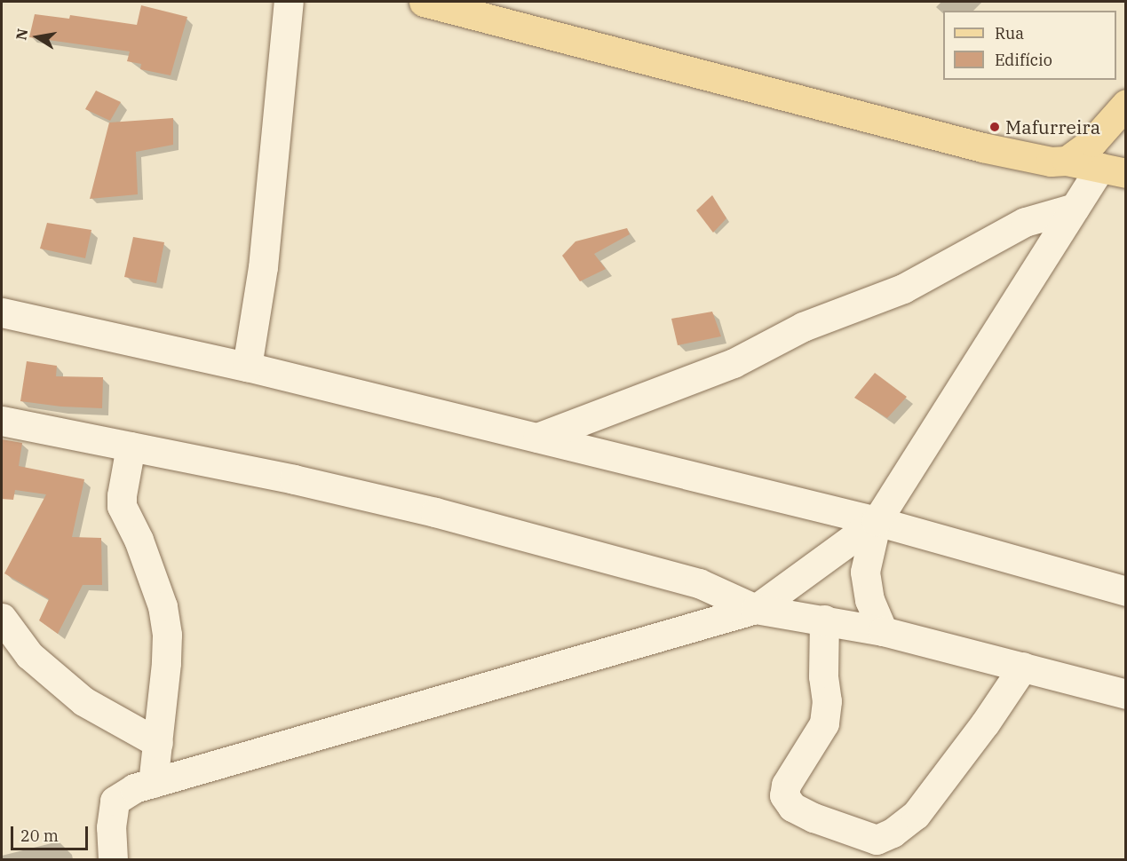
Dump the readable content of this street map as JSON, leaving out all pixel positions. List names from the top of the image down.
{
  "places": ["Mafurreira"],
  "legend": ["Rua", "Edifício"],
  "scale_bar": "20 m",
  "north": "left"
}
